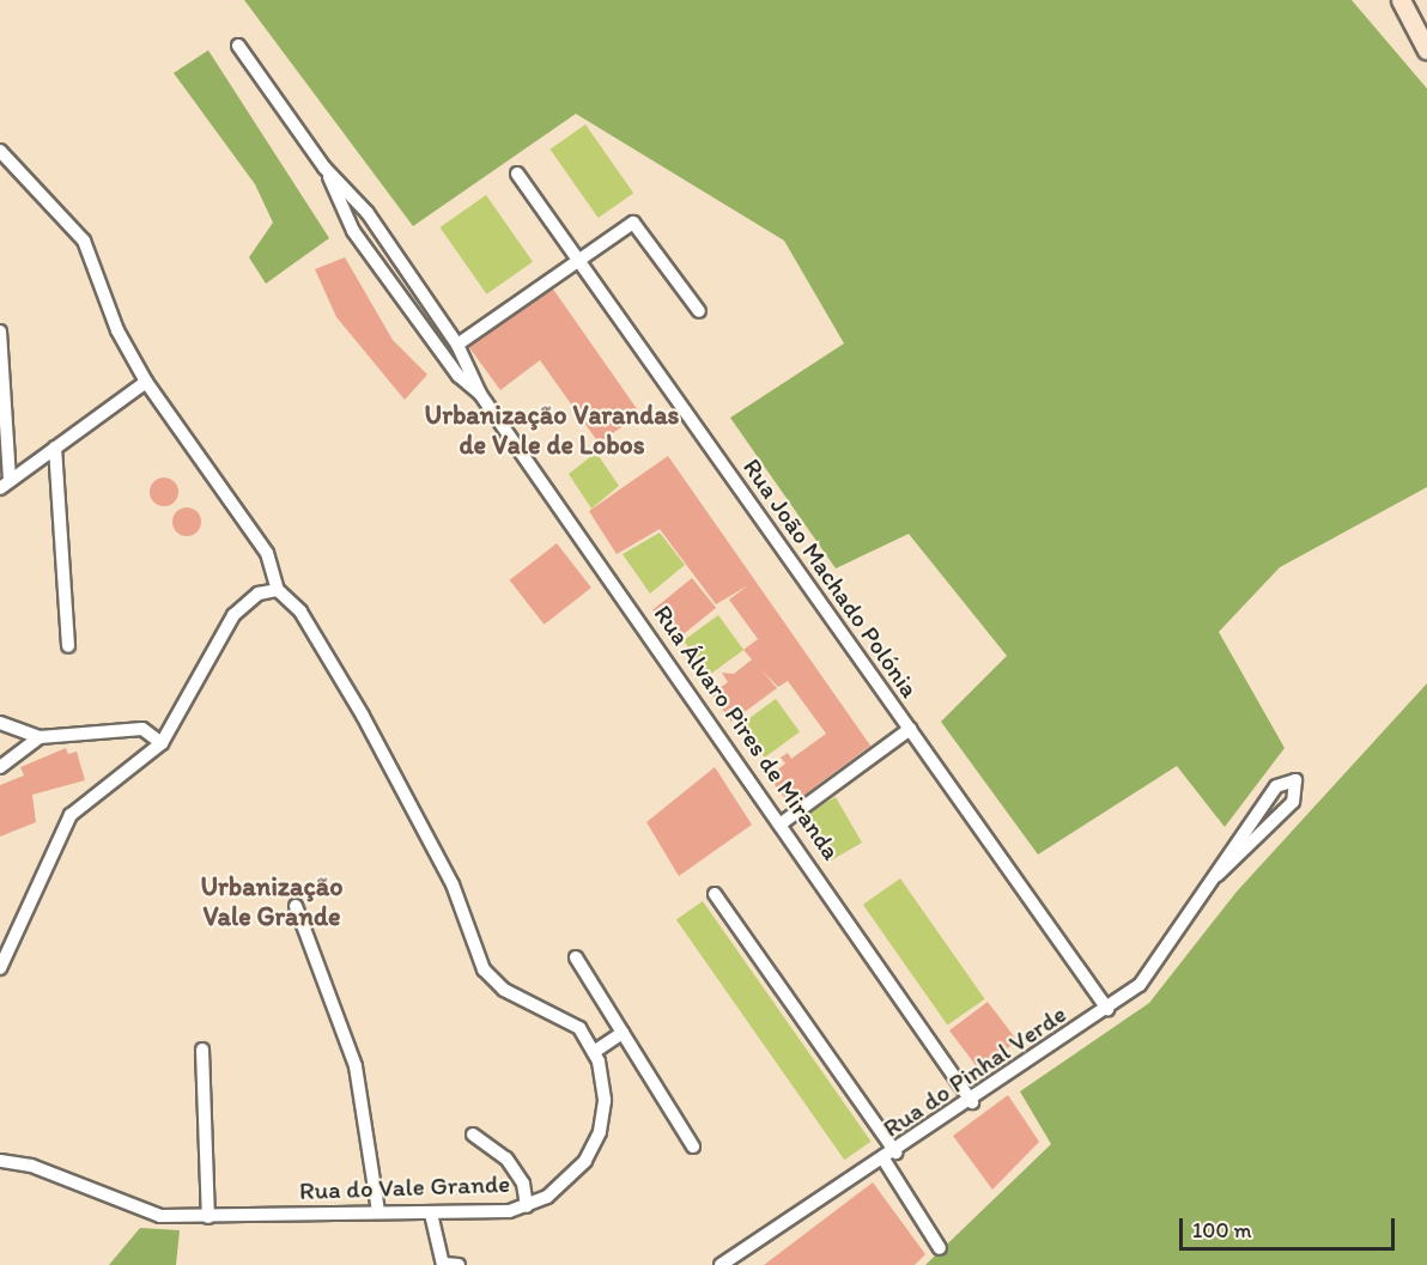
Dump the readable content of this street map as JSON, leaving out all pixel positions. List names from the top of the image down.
{
  "streets": {
    "street": [
      "Rua João Machado Polónia",
      "Rua Álvaro Pires de Miranda",
      "Rua do Pinhal Verde",
      "Rua do Vale Grande"
    ]
  },
  "crossings": [
    ["Rua João Machado Polónia", "Rua do Pinhal Verde"],
    ["Rua Álvaro Pires de Miranda", "Rua do Pinhal Verde"]
  ],
  "districts": ["Urbanização Varandas de Vale de Lobos", "Urbanização Vale Grande"],
  "scale_bar": "100 m"
}
